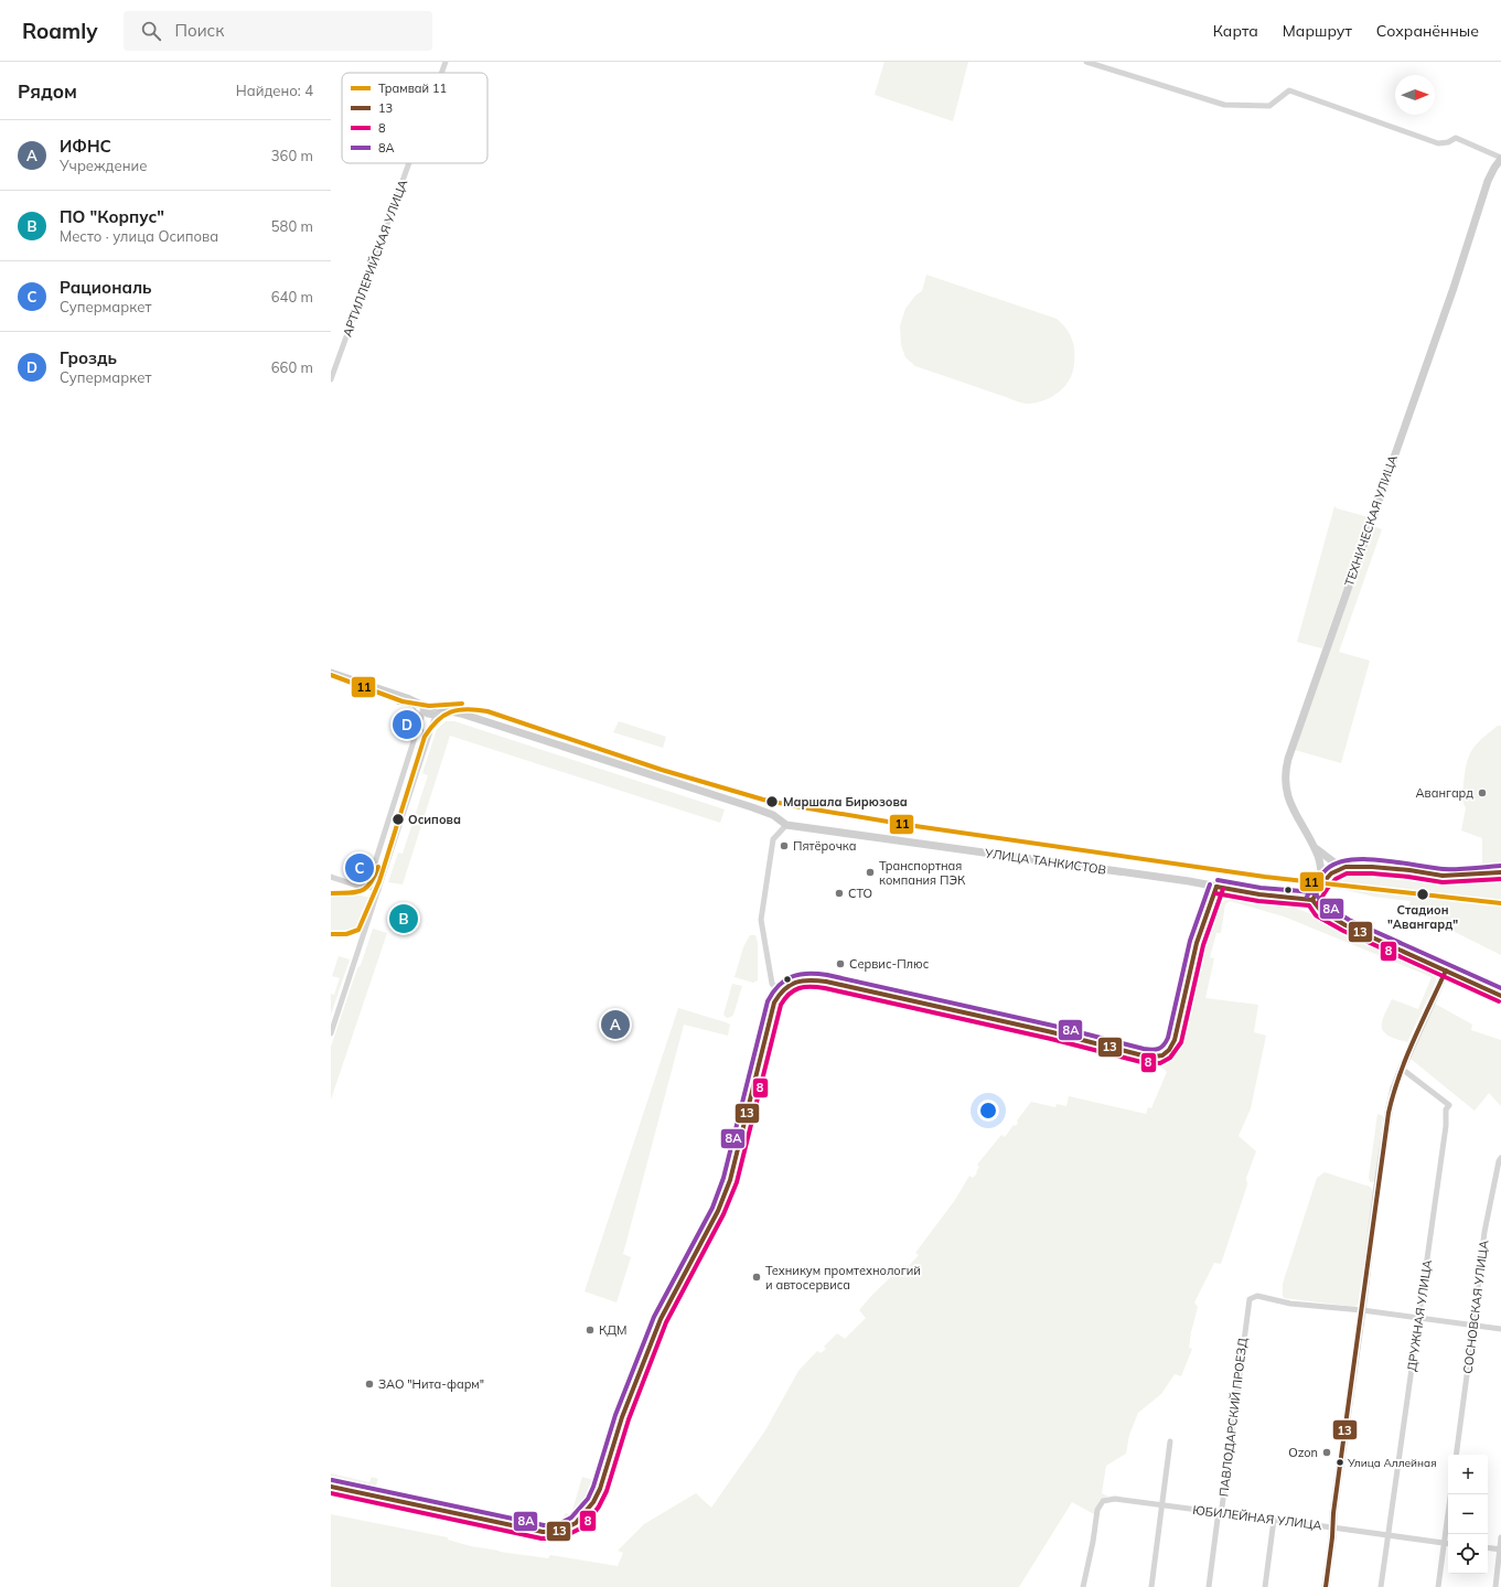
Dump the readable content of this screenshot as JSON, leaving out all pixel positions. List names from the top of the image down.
{
  "streets": {
    "main road": ["ТЕХНИЧЕСКАЯ УЛИЦА", "УЛИЦА ТАНКИСТОВ"],
    "street": [
      "АРТИЛЛЕРИЙСКАЯ УЛИЦА",
      "СОСНОВСКАЯ УЛИЦА",
      "ДРУЖНАЯ УЛИЦА",
      "ПАВЛОДАРСКИЙ ПРОЕЗД",
      "ЮБИЛЕЙНАЯ УЛИЦА"
    ]
  },
  "crossings": [
    ["ДРУЖНАЯ УЛИЦА", "ЮБИЛЕЙНАЯ УЛИЦА"],
    ["ПАВЛОДАРСКИЙ ПРОЕЗД", "ЮБИЛЕЙНАЯ УЛИЦА"]
  ],
  "places": [
    "Авангард",
    "Маршала Бирюзова",
    "Осипова",
    "Пятёрочка",
    "Транспортная компания ПЭК",
    "СТО",
    "Стадион \"Авангард\"",
    "Сервис-Плюс",
    "Техникум промтехнологий и автосервиса",
    "КДМ",
    "ЗАО \"Нита-фарм\"",
    "Ozon",
    "Улица Аллейная"
  ],
  "lines": [
    "tram line 11",
    "transit line 8А",
    "transit line 13",
    "transit line 8"
  ],
  "legend": [
    "Трамвай 11",
    "13",
    "8",
    "8А"
  ],
  "north": "right",
  "page": {
    "header": "Roamly",
    "search": "Поиск",
    "nav": ["Карта", "Маршрут", "Сохранённые"],
    "heading": ["Рядом", "Найдено: 4"],
    "list": [
      {
        "mark": "A",
        "name": "ИФНС",
        "note": "Учреждение",
        "value": "360 m"
      },
      {
        "mark": "B",
        "name": "ПО \"Корпус\"",
        "note": "Место · улица Осипова",
        "value": "580 m"
      },
      {
        "mark": "C",
        "name": "Рациональ",
        "note": "Супермаркет",
        "value": "640 m"
      },
      {
        "mark": "D",
        "name": "Гроздь",
        "note": "Супермаркет",
        "value": "660 m"
      }
    ],
    "pins": [
      "D",
      "C",
      "B",
      "A"
    ],
    "map_buttons": ["+", "−"]
  }
}
